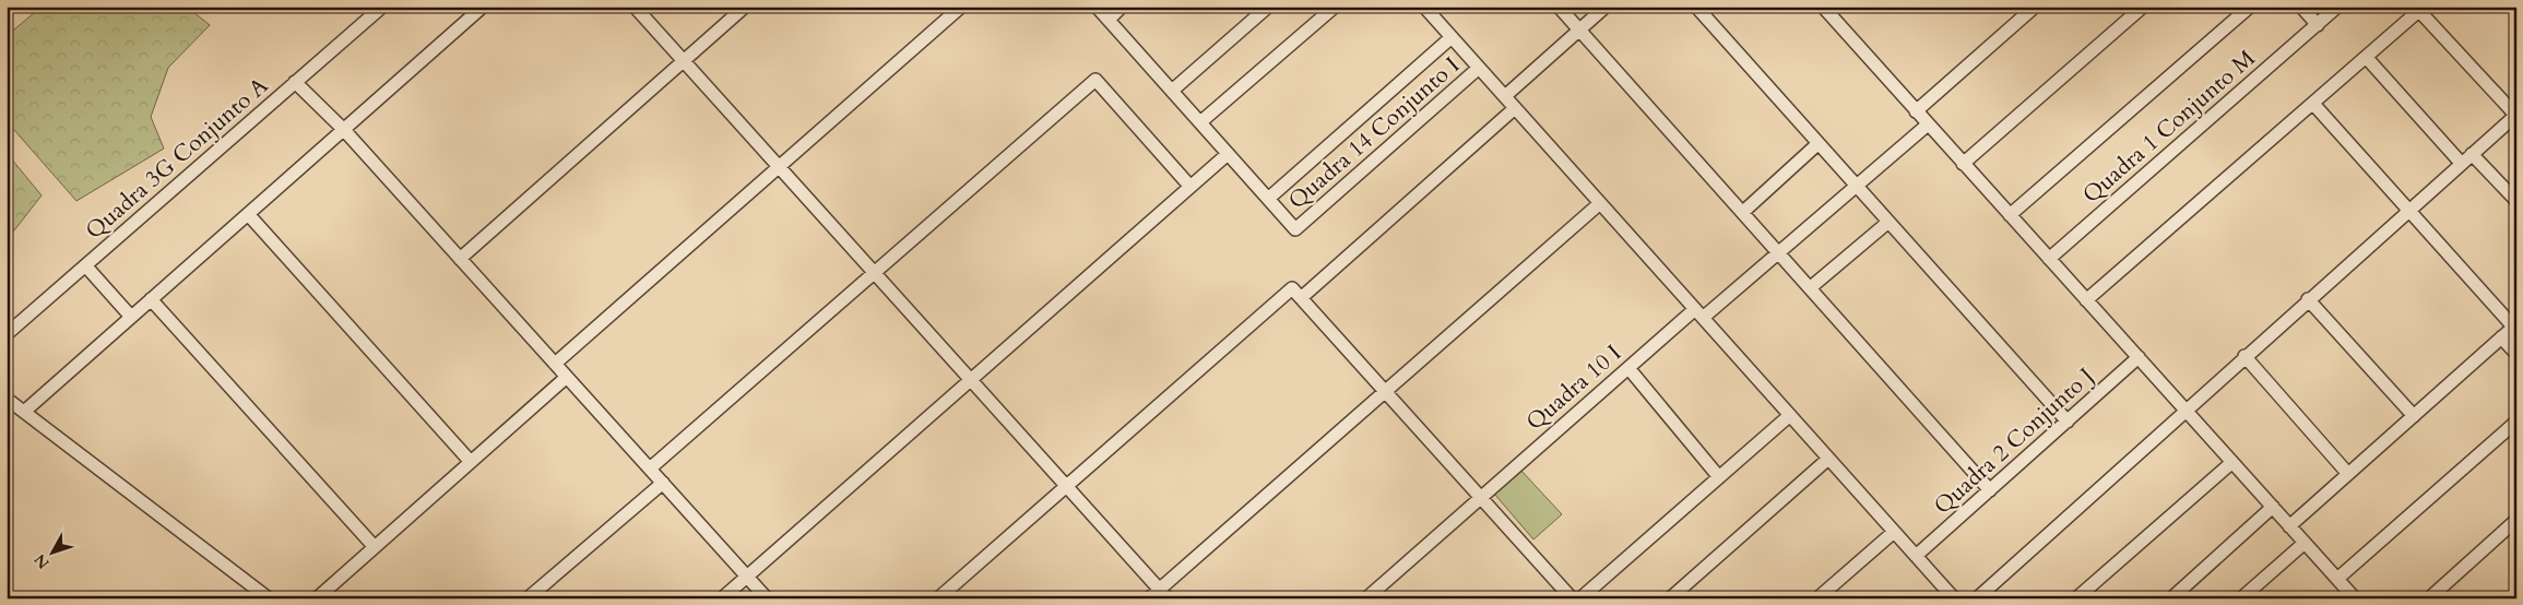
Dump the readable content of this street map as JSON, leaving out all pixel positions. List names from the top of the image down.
{
  "streets": {
    "street": [
      "Quadra 1 Conjunto M",
      "Quadra 14 Conjunto I",
      "Quadra 3G Conjunto A",
      "Quadra 10 I",
      "Quadra 2 Conjunto J"
    ]
  },
  "north": "bottom left"
}
